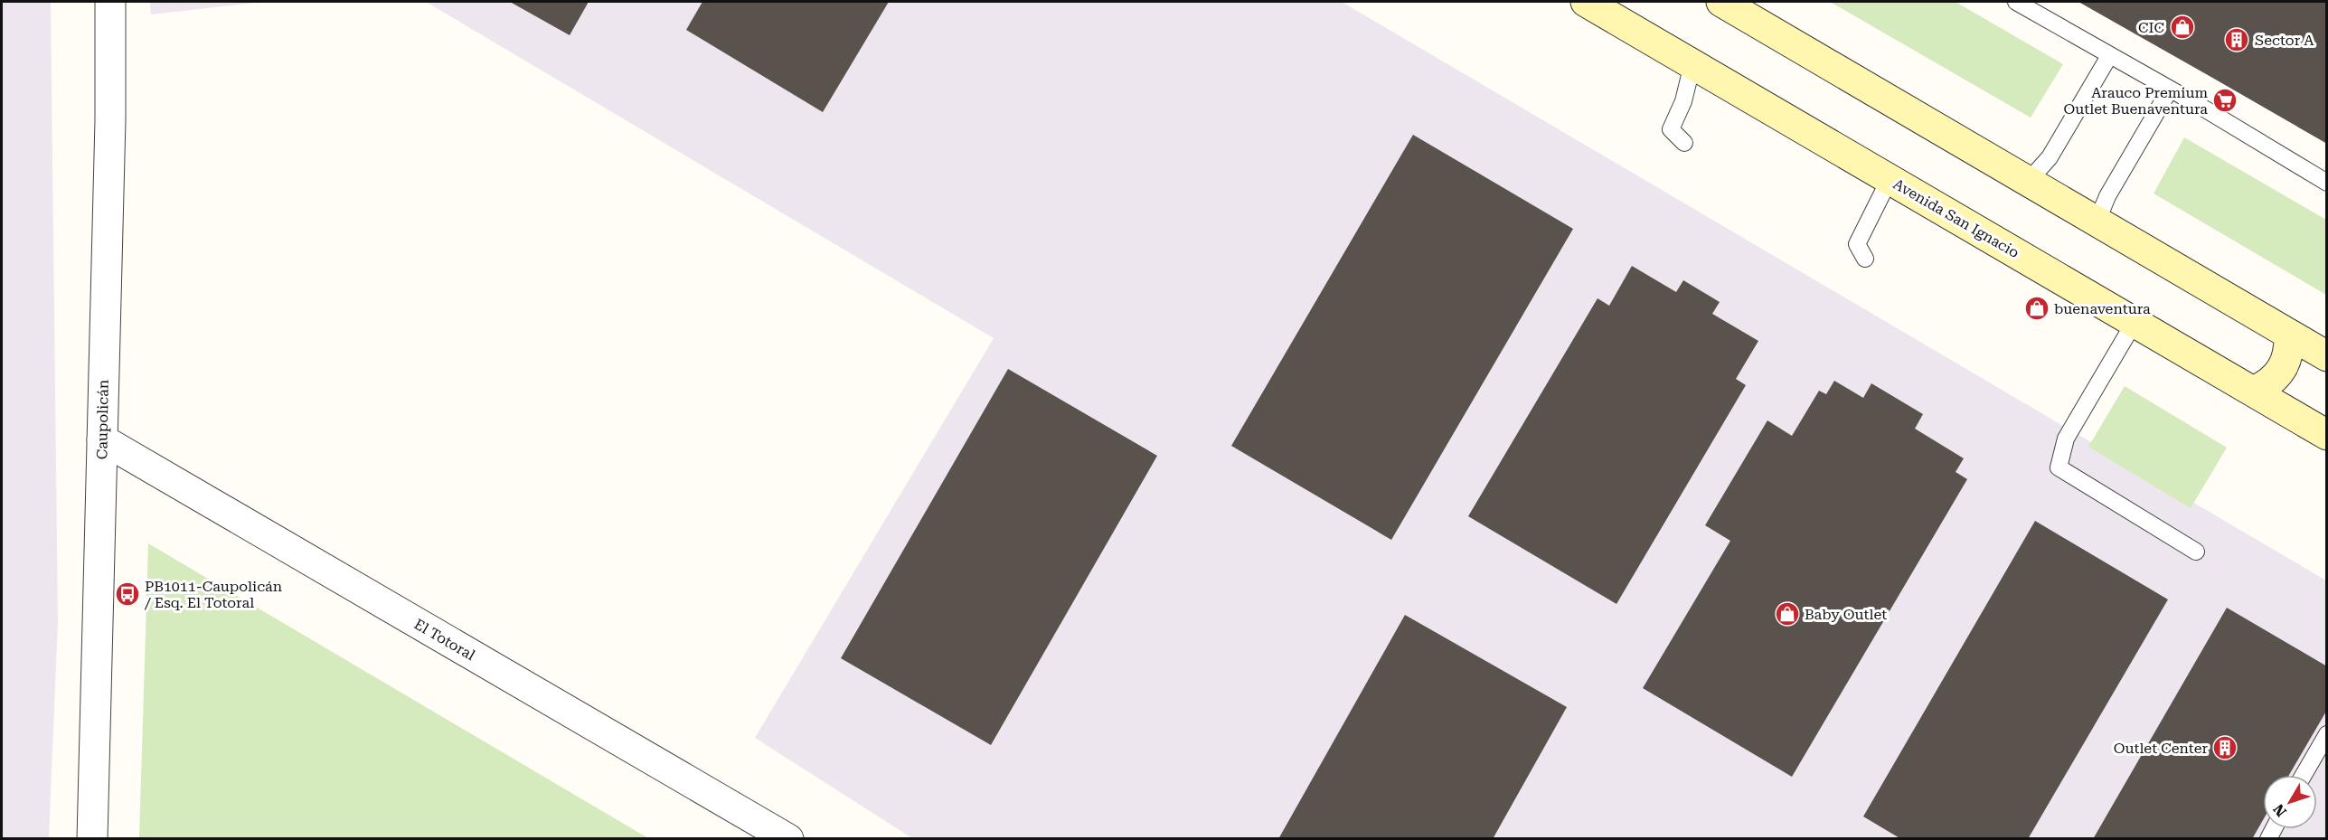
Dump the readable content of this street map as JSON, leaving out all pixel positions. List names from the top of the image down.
{
  "streets": {
    "main road": ["Avenida San Ignacio"],
    "street": ["Caupolicán", "El Totoral"]
  },
  "crossings": [
    ["Caupolicán", "El Totoral"]
  ],
  "places": {
    "shop": ["CIC", "buenaventura", "Baby Outlet"],
    "building": ["Sector A", "Outlet Center"],
    "supermarket": ["Arauco Premium Outlet Buenaventura"],
    "bus stop": ["PB1011-Caupolicán / Esq. El Totoral"]
  },
  "north": "bottom left"
}
